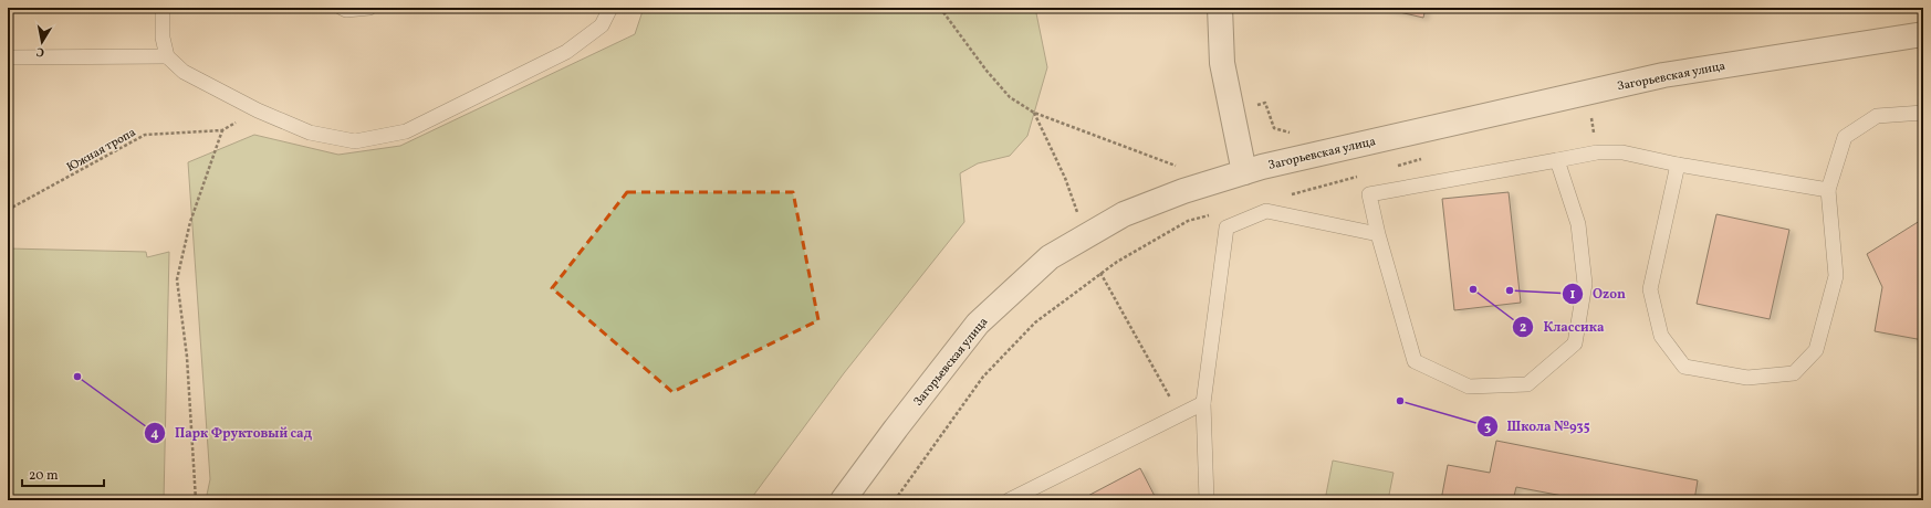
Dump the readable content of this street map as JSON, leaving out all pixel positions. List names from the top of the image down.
{
  "streets": {
    "street": ["Загорьевская улица"],
    "path": ["Южная тропа"]
  },
  "places": [
    "Классика",
    "Ozon",
    "Парк Фруктовый сад",
    "Школа №935"
  ],
  "scale_bar": "20 m",
  "north": "bottom"
}
